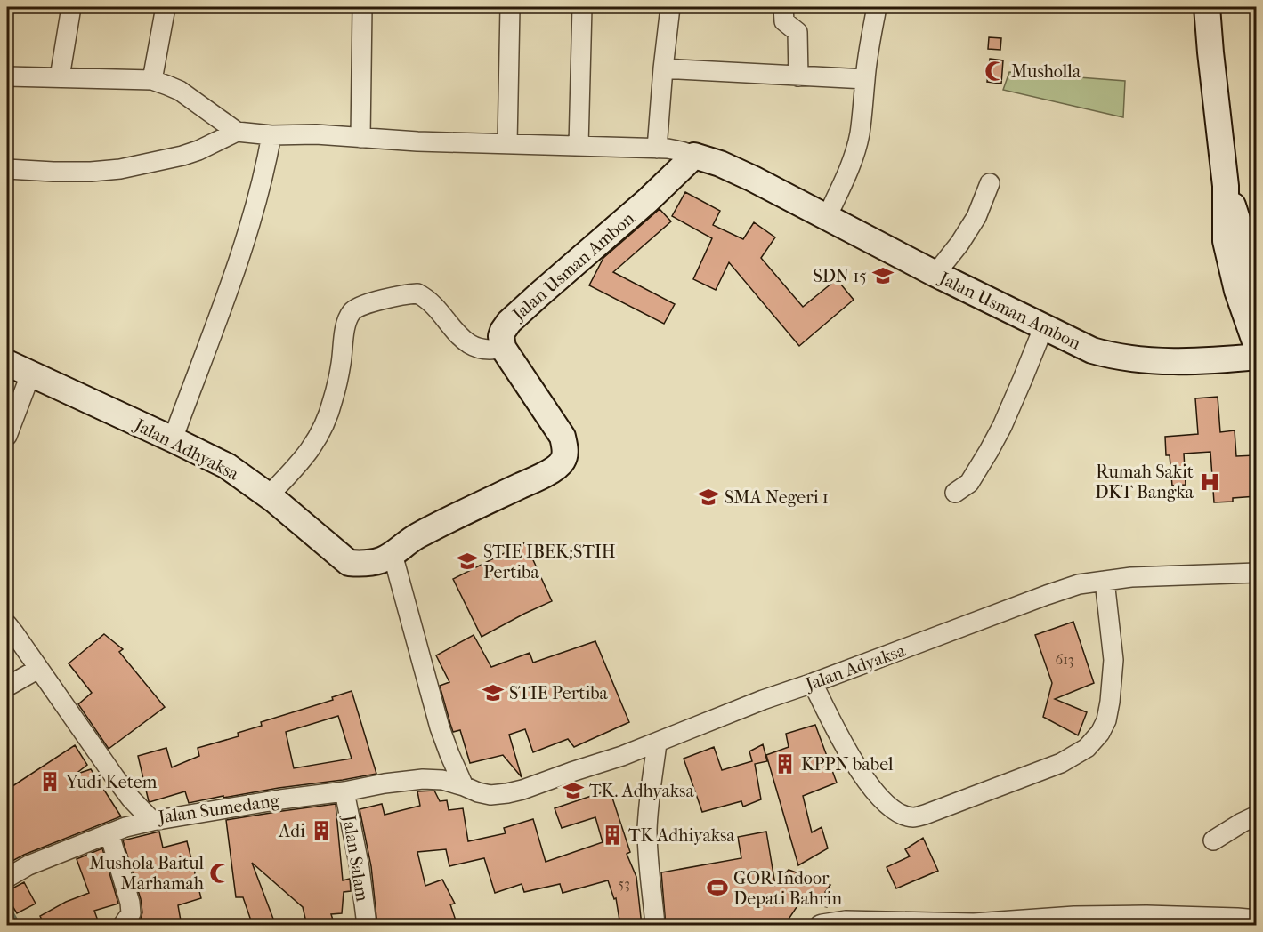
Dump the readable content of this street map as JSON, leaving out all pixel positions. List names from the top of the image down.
{
  "streets": {
    "street": [
      "Jalan Usman Ambon",
      "Jalan Adhyaksa",
      "Jalan Adyaksa",
      "Jalan Sumedang",
      "Jalan Salam"
    ]
  },
  "crossings": [
    ["Jalan Adyaksa", "Jalan Sumedang"],
    ["Jalan Sumedang", "Jalan Salam"]
  ],
  "places": {
    "mosque": ["Musholla", "Mushola Baitul Marhamah"],
    "school or university": [
      "SDN 15",
      "SMA Negeri 1",
      "STIE IBEK;STIH Pertiba",
      "STIE Pertiba",
      "TK. Adhyaksa"
    ],
    "hospital": ["Rumah Sakit DKT Bangka"],
    "building": [
      "KPPN babel",
      "Yudi Ketem",
      "Adi",
      "TK Adhiyaksa"
    ],
    "sports": ["GOR Indoor Depati Bahrin"]
  },
  "house_numbers": ["613", "53"]
}
